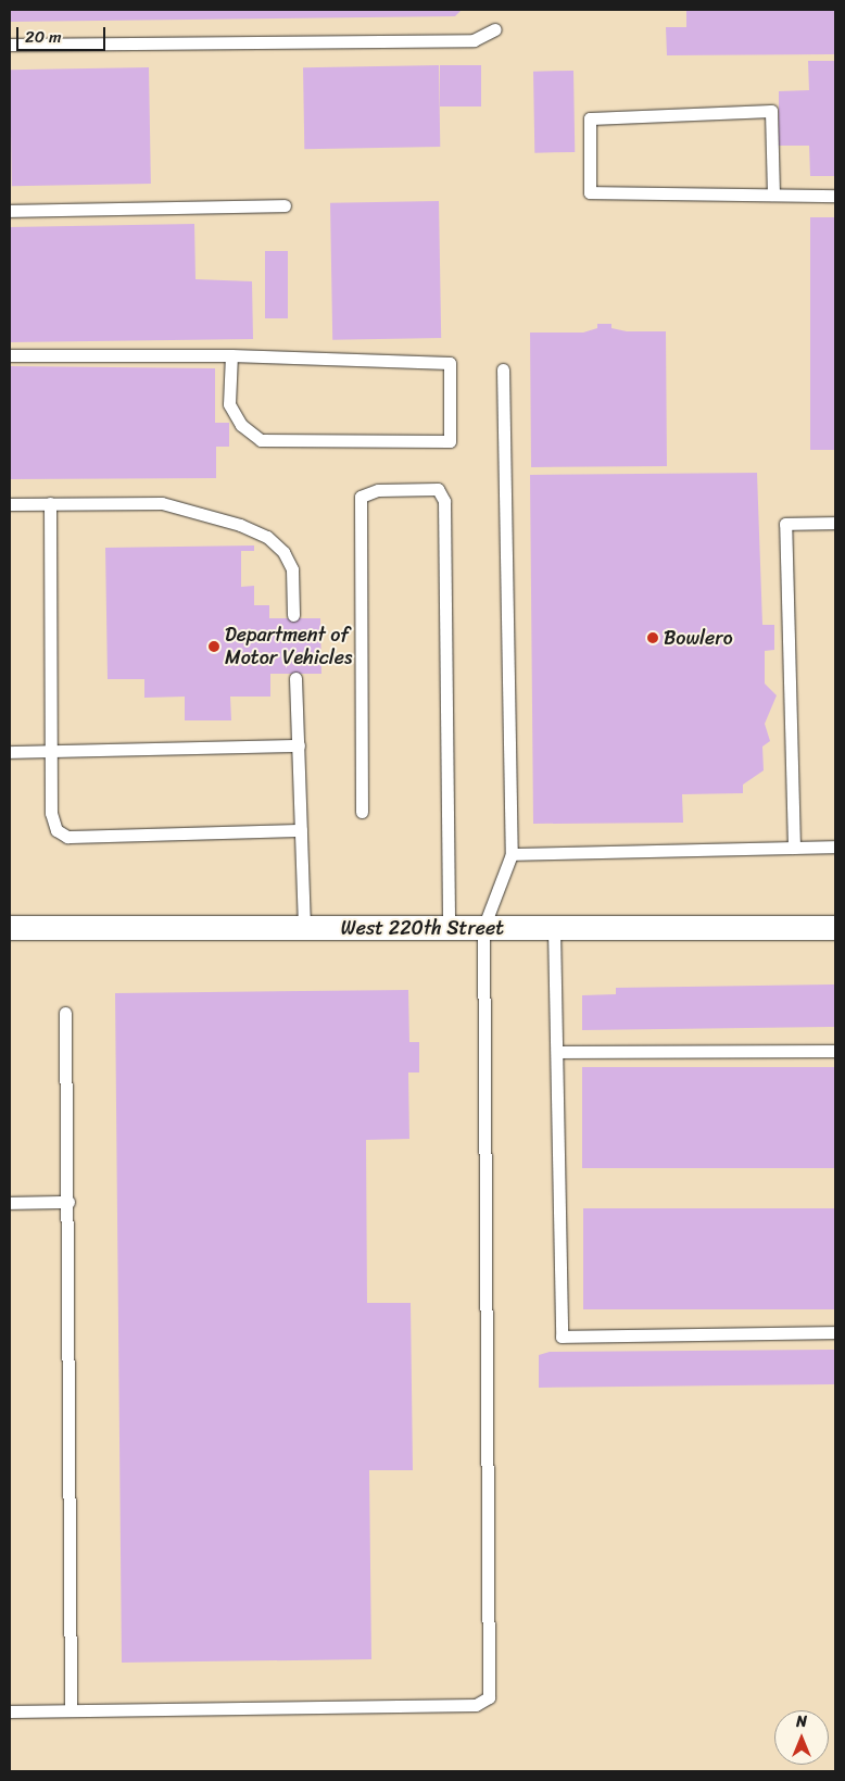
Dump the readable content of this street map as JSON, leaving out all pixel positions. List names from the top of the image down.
{
  "streets": {
    "street": ["West 220th Street"]
  },
  "places": ["Bowlero", "Department of Motor Vehicles"],
  "scale_bar": "20 m",
  "north": "top"
}
